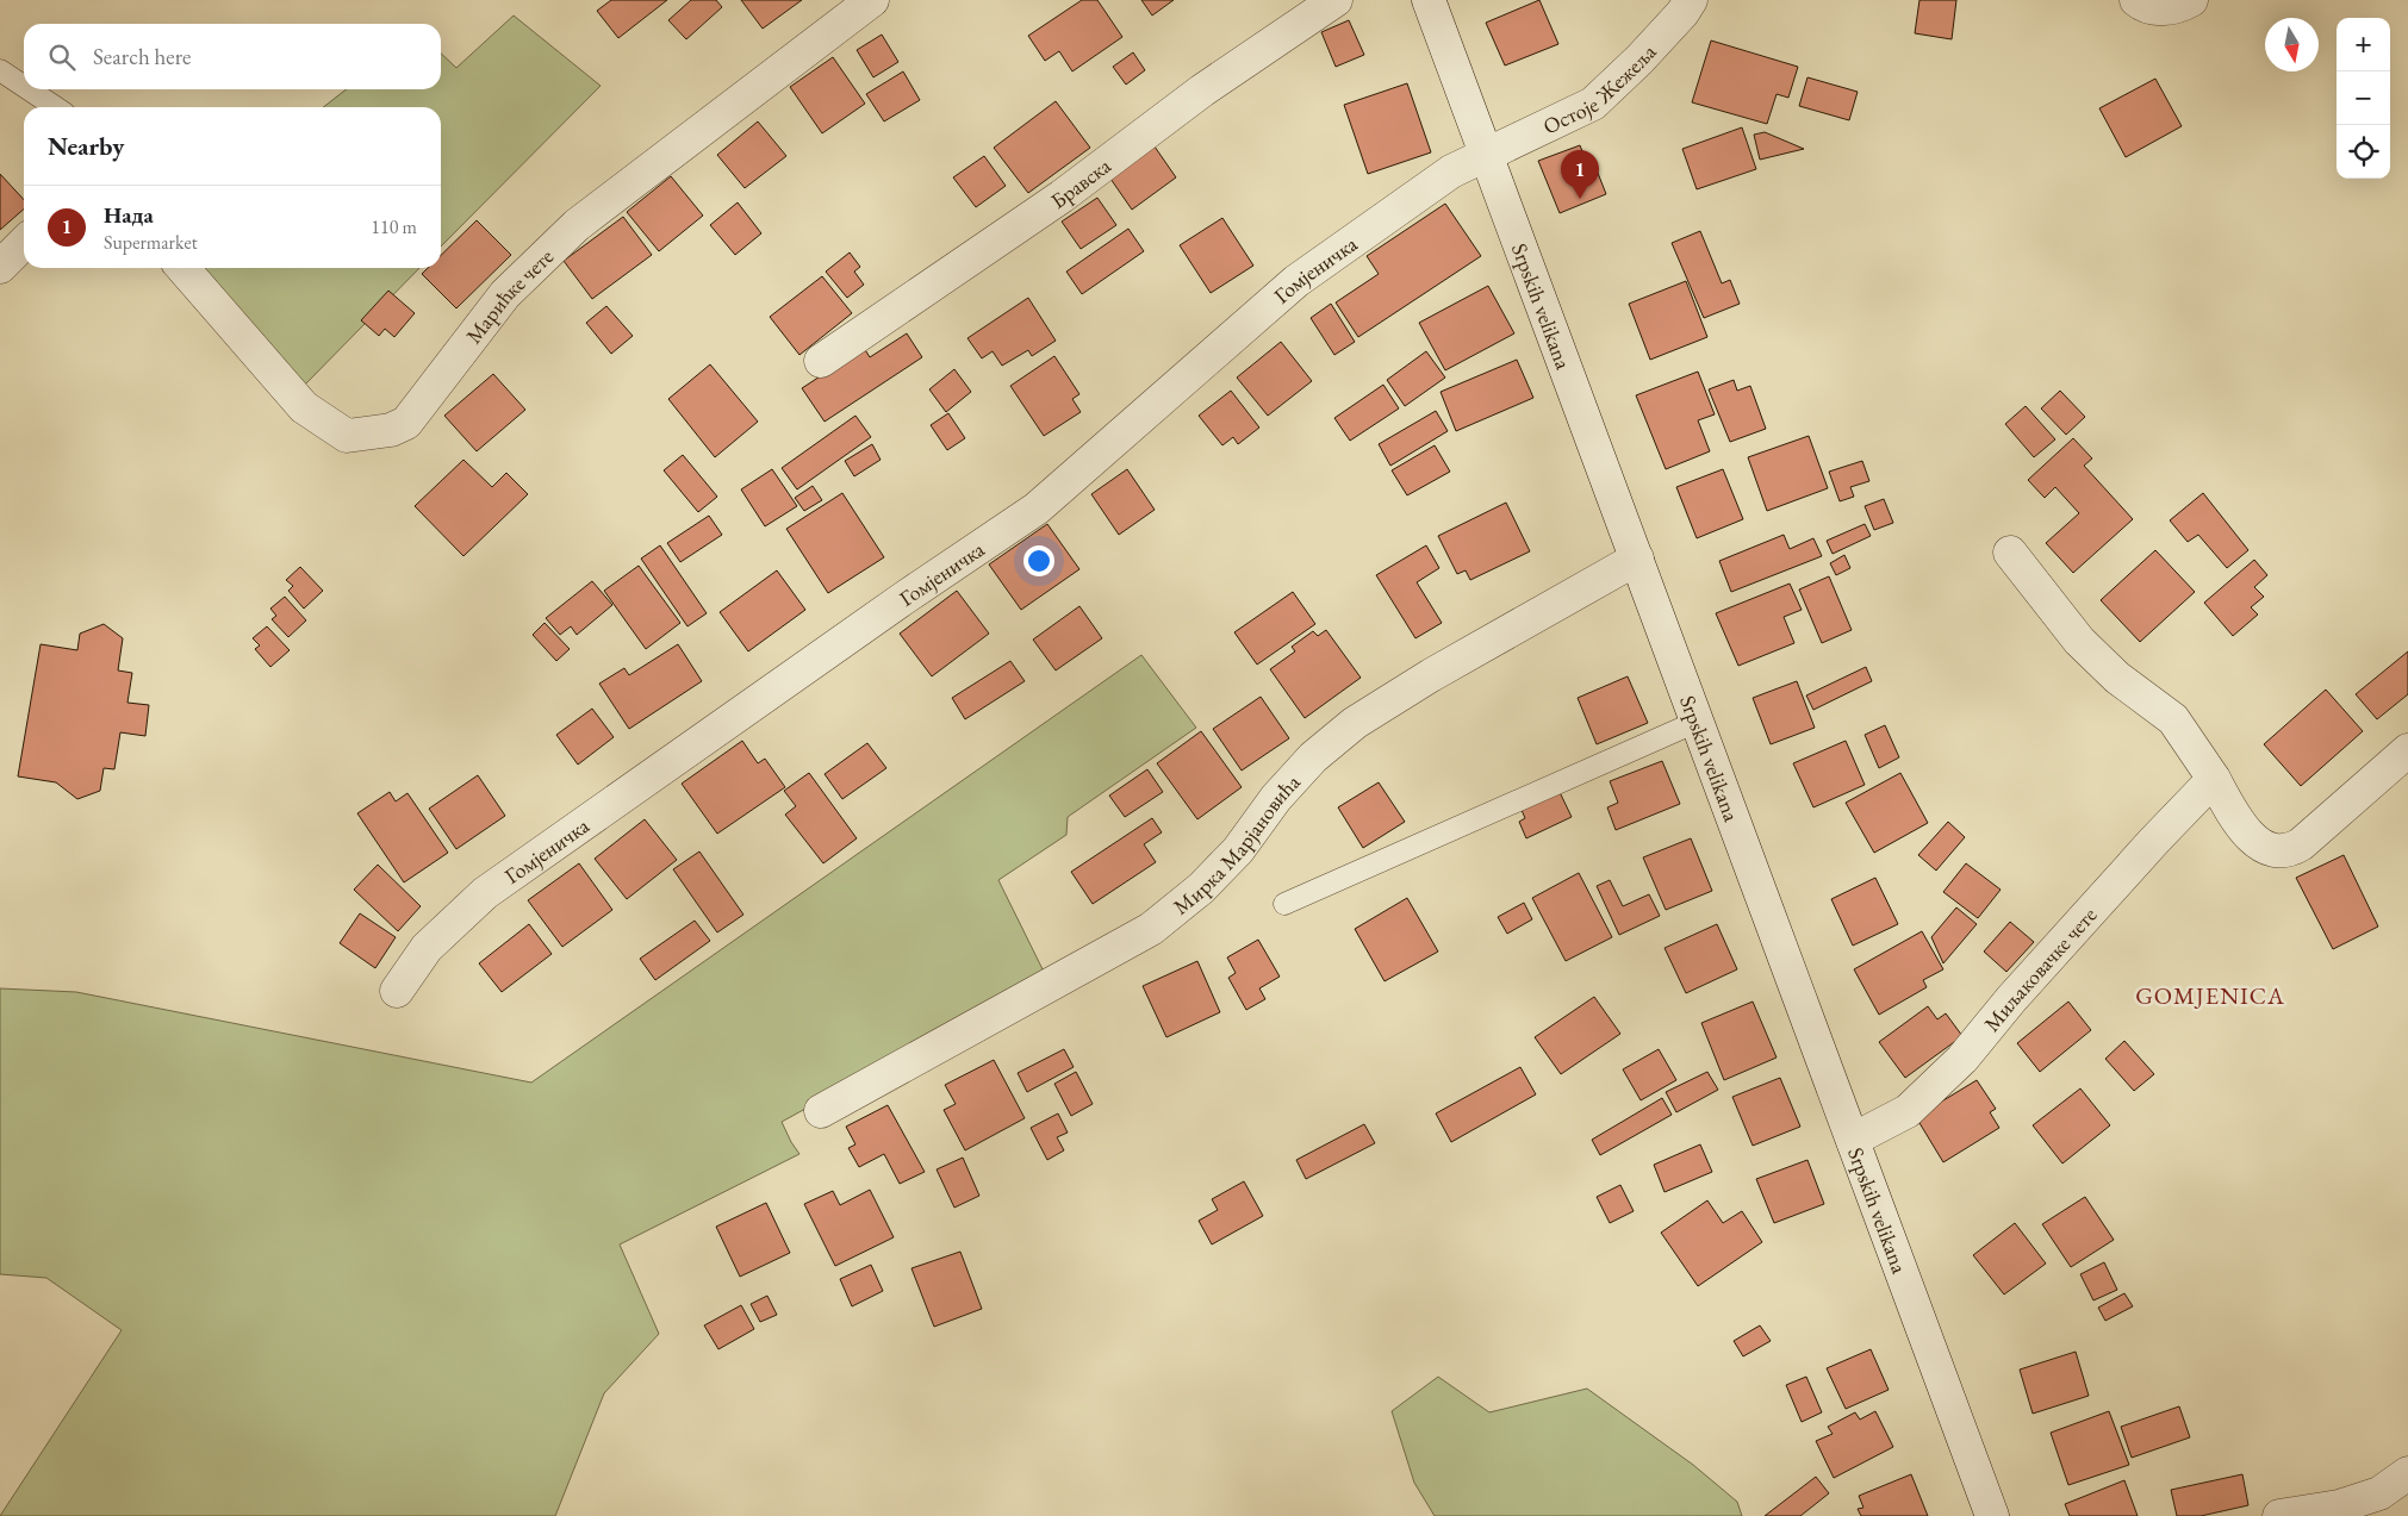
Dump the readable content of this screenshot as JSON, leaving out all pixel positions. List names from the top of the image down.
{
  "streets": {
    "street": [
      "Остоје Жежеља",
      "Бравска",
      "Гомјеничка",
      "Марићке чете",
      "Srpskih velikana",
      "Мирка Марјановића",
      "Миљаковачке чете"
    ]
  },
  "crossings": [
    ["Остоје Жежеља", "Гомјеничка"],
    ["Остоје Жежеља", "Srpskih velikana"],
    ["Гомјеничка", "Srpskih velikana"],
    ["Srpskih velikana", "Мирка Марјановића"],
    ["Srpskih velikana", "Миљаковачке чете"]
  ],
  "districts": ["GOMJENICA"],
  "north": "bottom",
  "page": {
    "map_buttons": ["+", "−"],
    "search": "Search here",
    "heading": "Nearby",
    "pins": "1",
    "list": [
      {
        "mark": "1",
        "name": "Нада",
        "note": "Supermarket",
        "value": "110 m"
      }
    ]
  }
}
